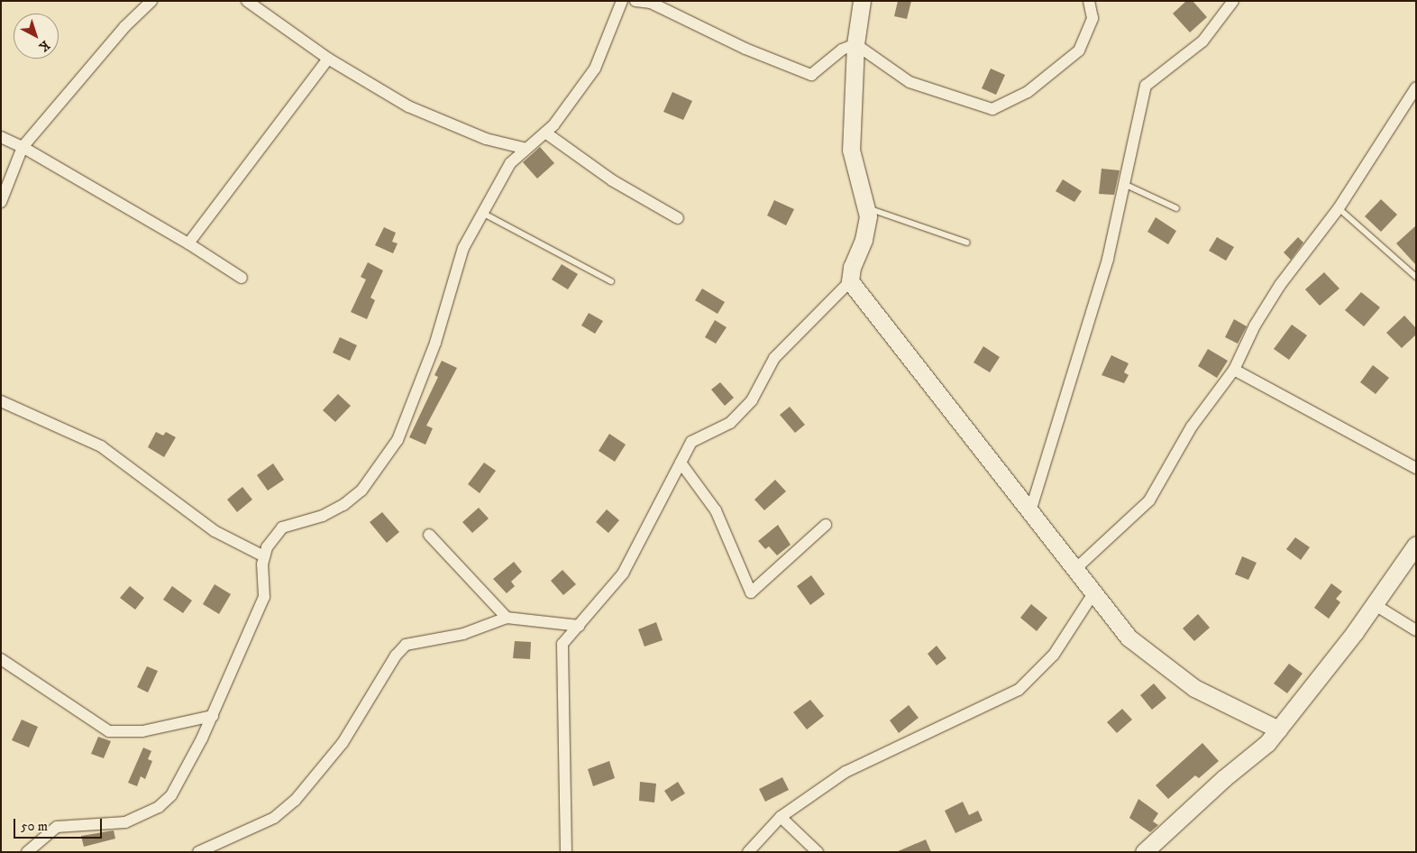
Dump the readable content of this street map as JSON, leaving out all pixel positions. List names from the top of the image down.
{
  "scale_bar": "50 m",
  "north": "bottom right"
}
